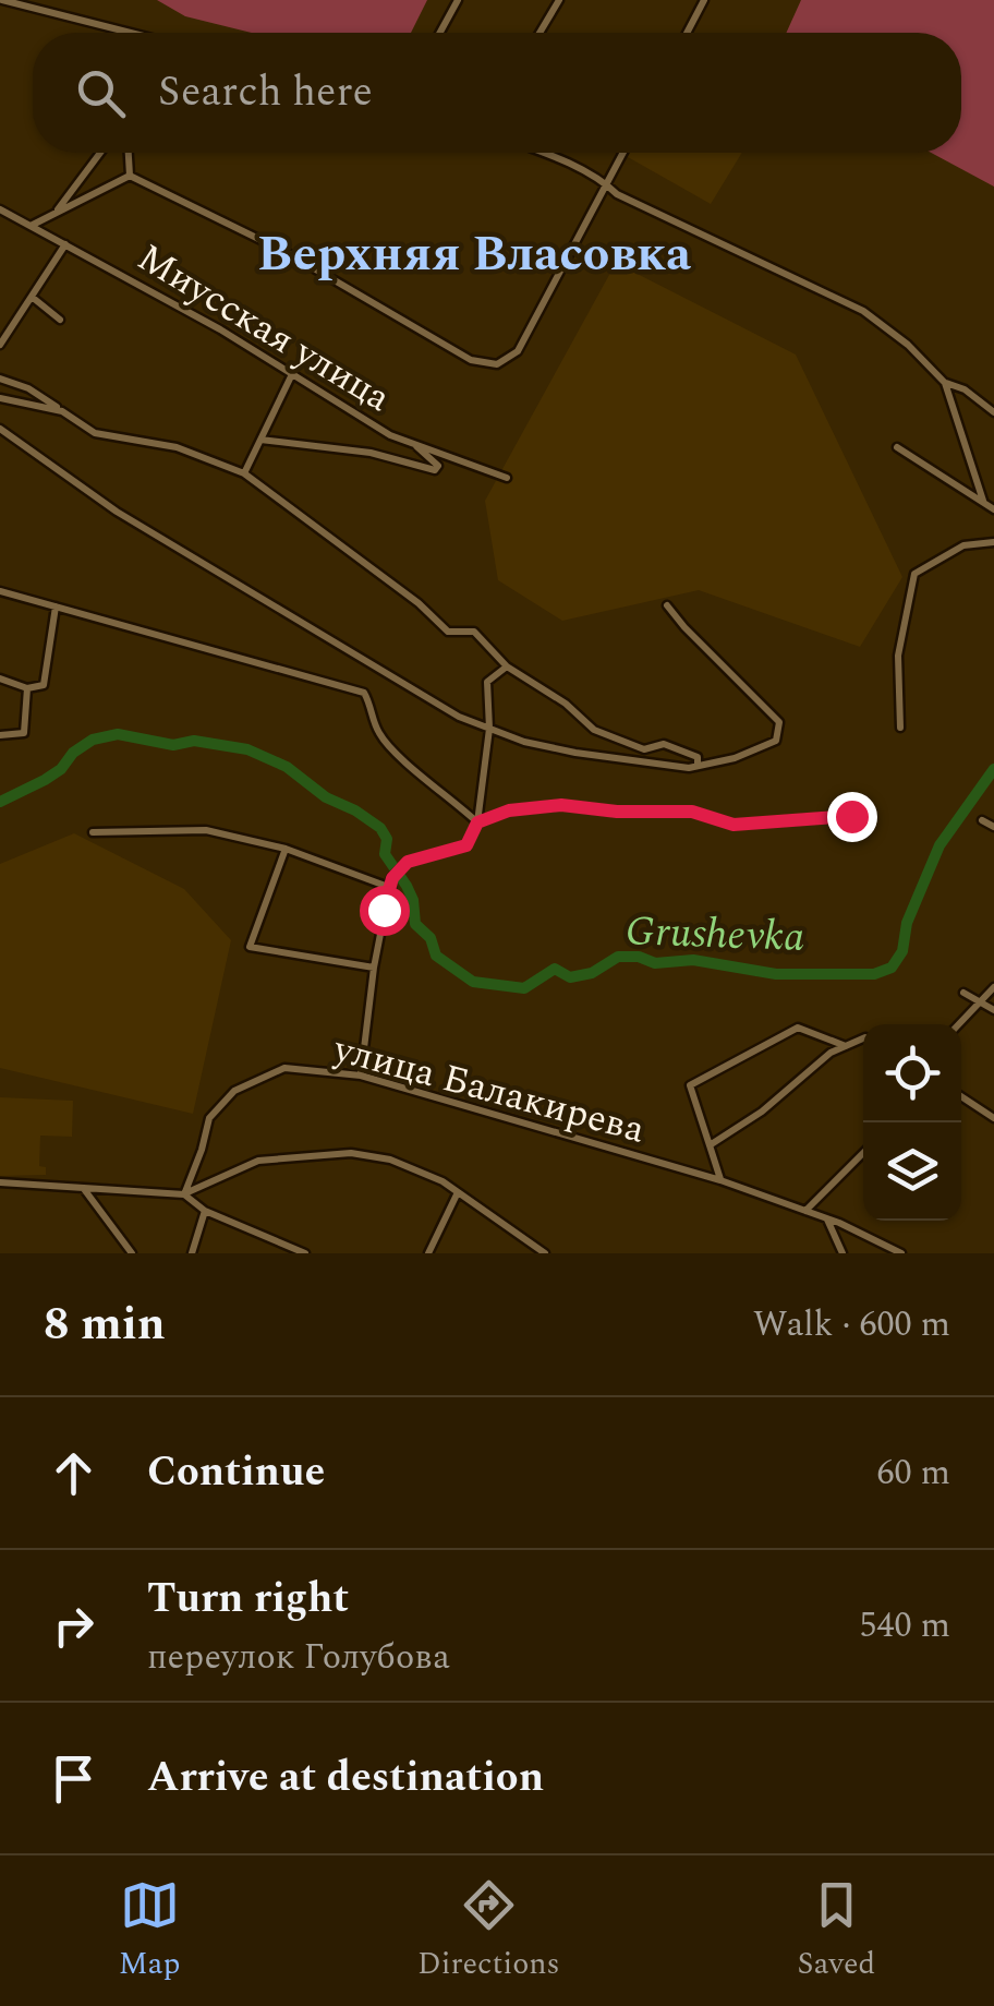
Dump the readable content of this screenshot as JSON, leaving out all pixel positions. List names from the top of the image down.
{
  "streets": {
    "street": ["Миусская улица", "улица Балакирева"]
  },
  "districts": ["Верхняя Власовка"],
  "water": ["Grushevka"],
  "page": {
    "search": "Search here",
    "heading": ["8 min", "Walk · 600 m"],
    "list": [
      ["Continue", "60 m"],
      ["Turn right", "переулок Голубова", "540 m"],
      "Arrive at destination"
    ],
    "nav": ["Map", "Directions", "Saved"]
  }
}
